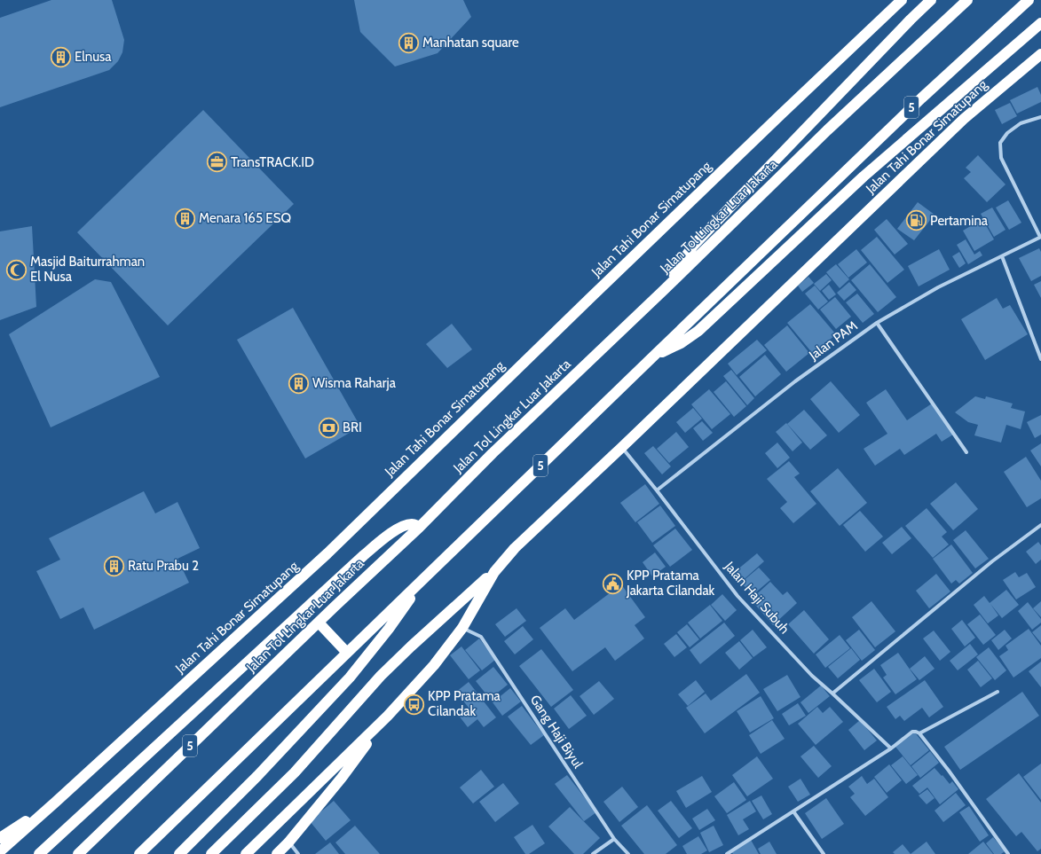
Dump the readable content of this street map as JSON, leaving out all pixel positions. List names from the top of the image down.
{
  "streets": {
    "highway": ["5", "Jalan Tahi Bonar Simatupang", "Jalan Tol Lingkar Luar Jakarta"],
    "street": ["Jalan PAM", "Jalan Haji Subuh", "Gang Haji Biyul"]
  },
  "crossings": [
    ["Jalan Tahi Bonar Simatupang", "Jalan Haji Subuh"],
    ["Jalan Tahi Bonar Simatupang", "Gang Haji Biyul"],
    ["Jalan PAM", "Jalan Haji Subuh"]
  ],
  "places": {
    "building": [
      "Manhatan square",
      "Elnusa",
      "Menara 165 ESQ",
      "Wisma Raharja",
      "Ratu Prabu 2"
    ],
    "office": ["TransTRACK.ID"],
    "fuel station": ["Pertamina"],
    "mosque": ["Masjid Baiturrahman El Nusa"],
    "bank": ["BRI"],
    "public building": ["KPP Pratama Jakarta Cilandak"],
    "bus stop": ["KPP Pratama Cilandak"]
  }
}
